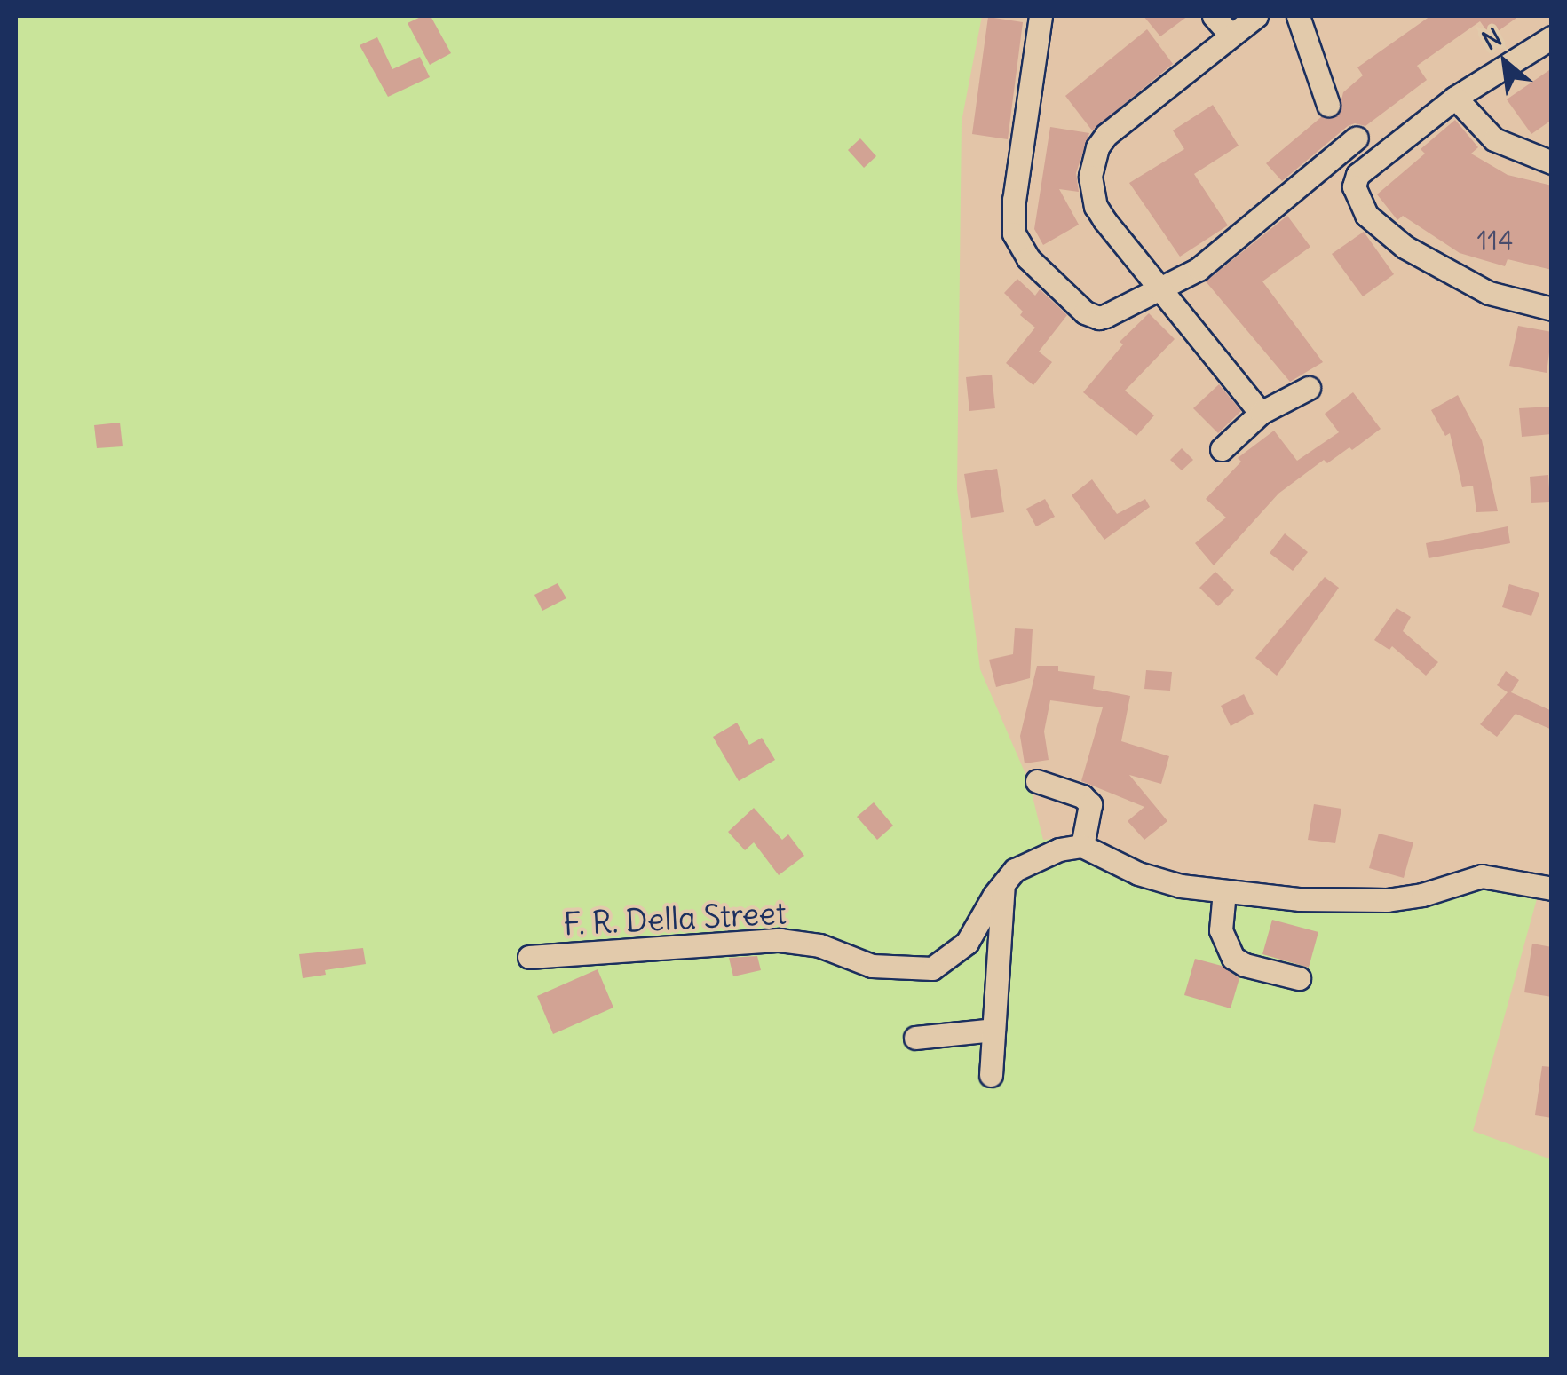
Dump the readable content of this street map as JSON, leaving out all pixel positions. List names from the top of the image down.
{
  "streets": {
    "street": ["F. R. Della Street"]
  },
  "house_numbers": ["114"],
  "north": "top left"
}
